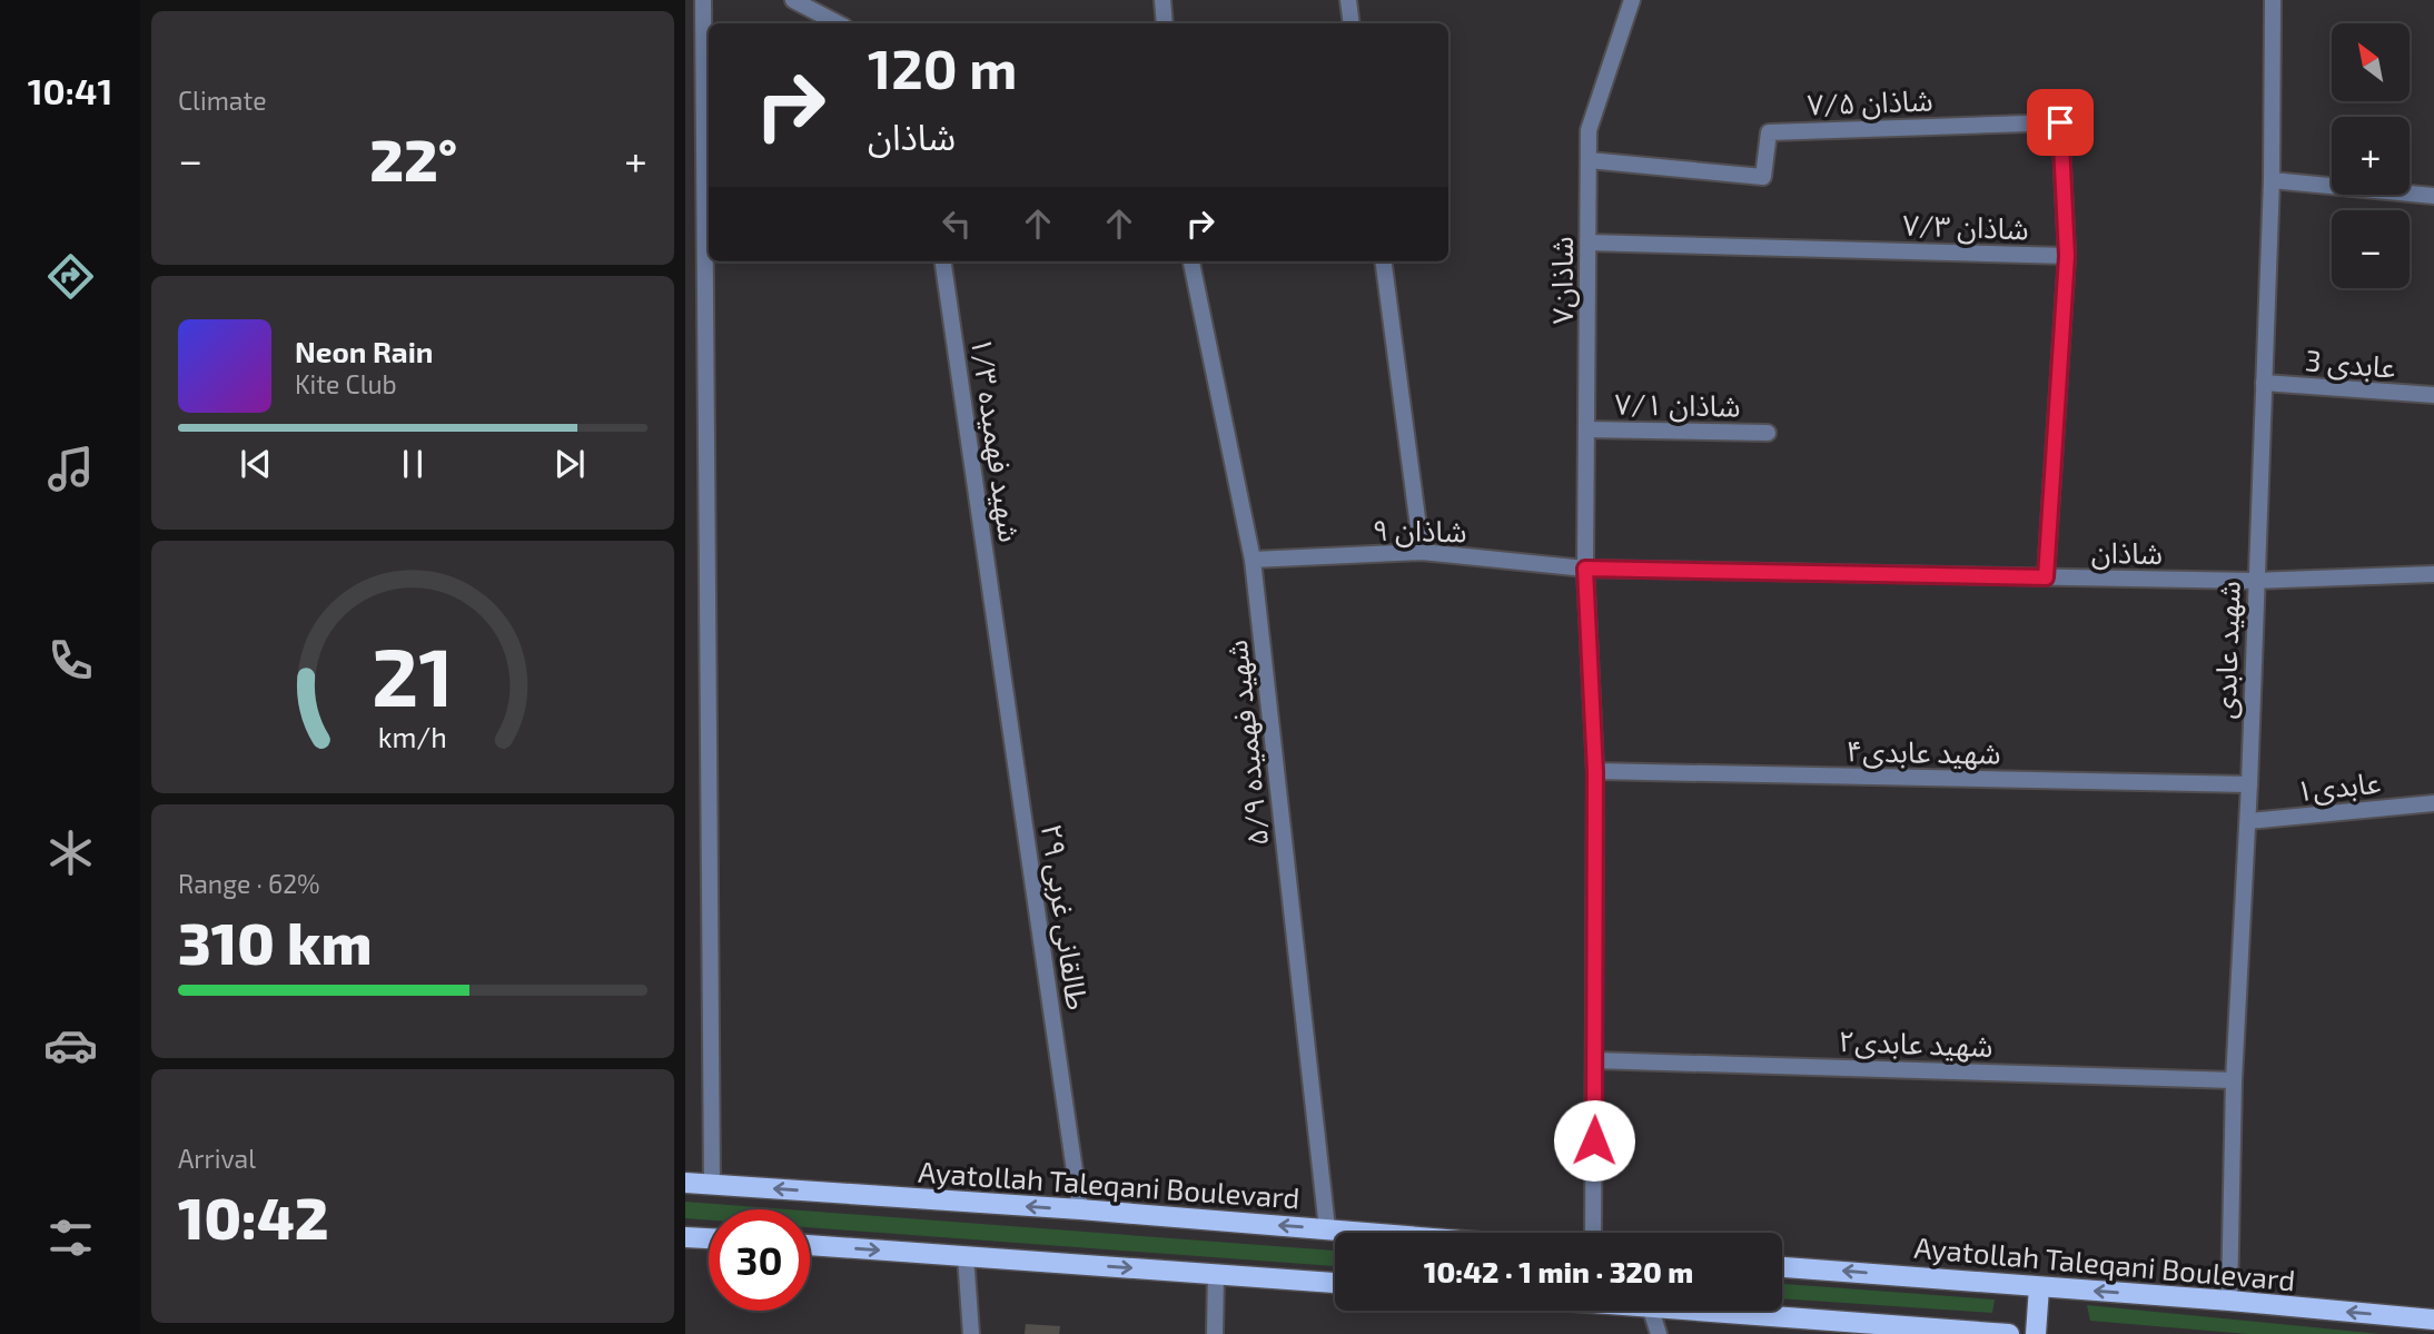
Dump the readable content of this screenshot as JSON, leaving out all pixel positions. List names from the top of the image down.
{
  "streets": {
    "main road": ["Ayatollah Taleqani Boulevard"],
    "street": [
      "شاذان ۷/۵",
      "شاذان ۷/۳",
      "شاذان۷",
      "عابدی 3",
      "شاذان ۷/۱",
      "شهید فهمیده ۱/۳",
      "شاذان ۹",
      "شاذان",
      "شهید عابدی",
      "شهید فهمیده ۵/۹",
      "شهید عابدی۴",
      "عابدی۱",
      "طالقانی غربی ۲۹",
      "شهید عابدی۲"
    ]
  },
  "crossings": [
    ["شاذان ۷/۵", "شاذان ۷/۳"],
    ["شاذان ۷/۵", "شاذان۷"],
    ["شاذان ۷/۳", "شاذان۷"],
    ["شاذان ۷/۳", "شاذان"],
    ["شاذان۷", "شاذان ۷/۱"],
    ["شاذان۷", "شاذان ۹"],
    ["شاذان۷", "شاذان"],
    ["شاذان۷", "شهید عابدی۴"],
    ["شاذان۷", "شهید عابدی۲"],
    ["عابدی 3", "شهید عابدی"],
    ["شهید فهمیده ۱/۳", "طالقانی غربی ۲۹"],
    ["شاذان ۹", "شاذان"],
    ["شاذان ۹", "شهید فهمیده ۵/۹"],
    ["شاذان", "شهید عابدی"],
    ["شهید عابدی", "شهید عابدی۴"],
    ["شهید عابدی", "عابدی۱"],
    ["شهید عابدی", "شهید عابدی۲"],
    ["شهید عابدی", "Ayatollah Taleqani Boulevard"],
    ["شهید فهمیده ۵/۹", "Ayatollah Taleqani Boulevard"],
    ["طالقانی غربی ۲۹", "Ayatollah Taleqani Boulevard"]
  ],
  "north": "top left",
  "page": {
    "tabs": "10:41",
    "tile": [
      "Climate",
      ["Range · 62%", "310 km"],
      ["Arrival", "10:42"]
    ],
    "map_buttons": ["+", "−"],
    "turn": ["120 m", "شاذان"],
    "heat": ["−", "22°", "+"],
    "song": ["Neon Rain", "Kite Club"],
    "limit": "30",
    "trip": "10:42 · 1 min · 320 m",
    "gauge": ["21", "km/h"]
  }
}
